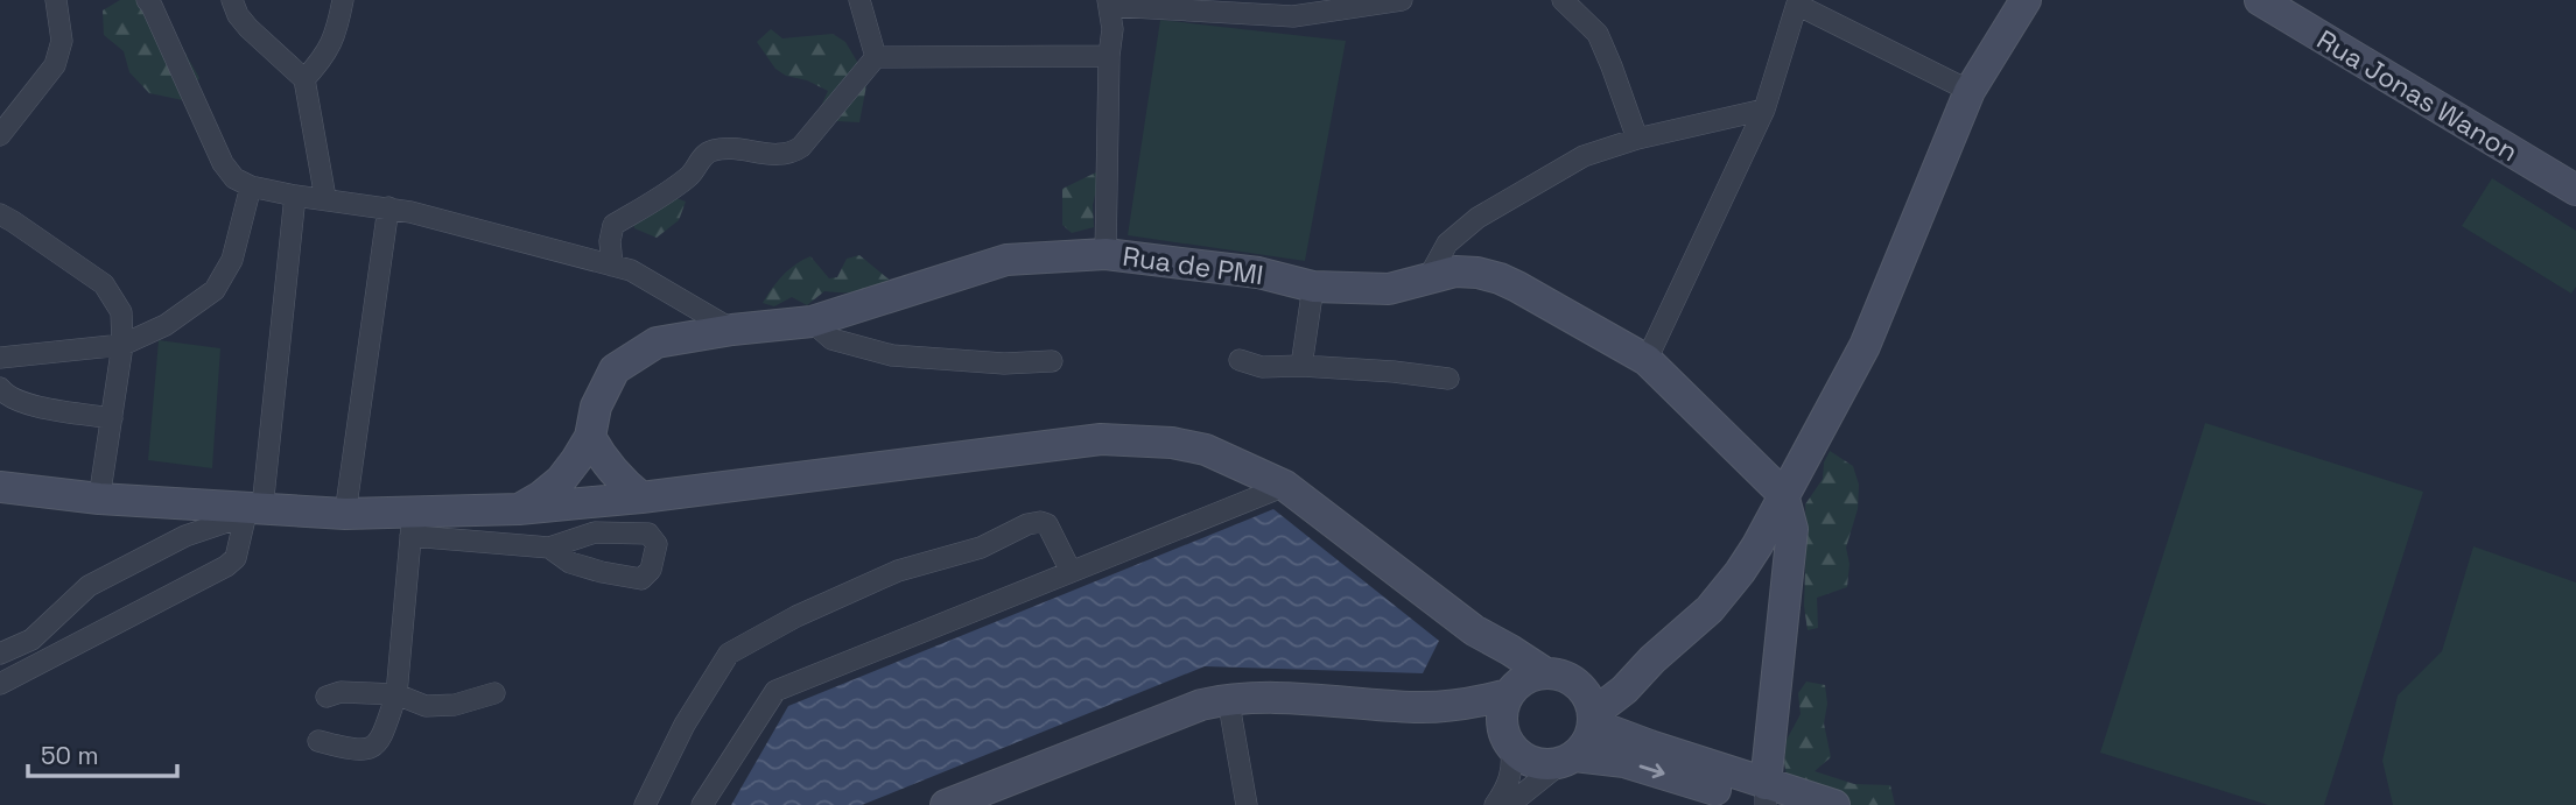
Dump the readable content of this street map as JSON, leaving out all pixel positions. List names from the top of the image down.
{
  "streets": {
    "main road": ["Rua Jonas Wanon", "Rua de PMI"]
  },
  "scale_bar": "50 m"
}
